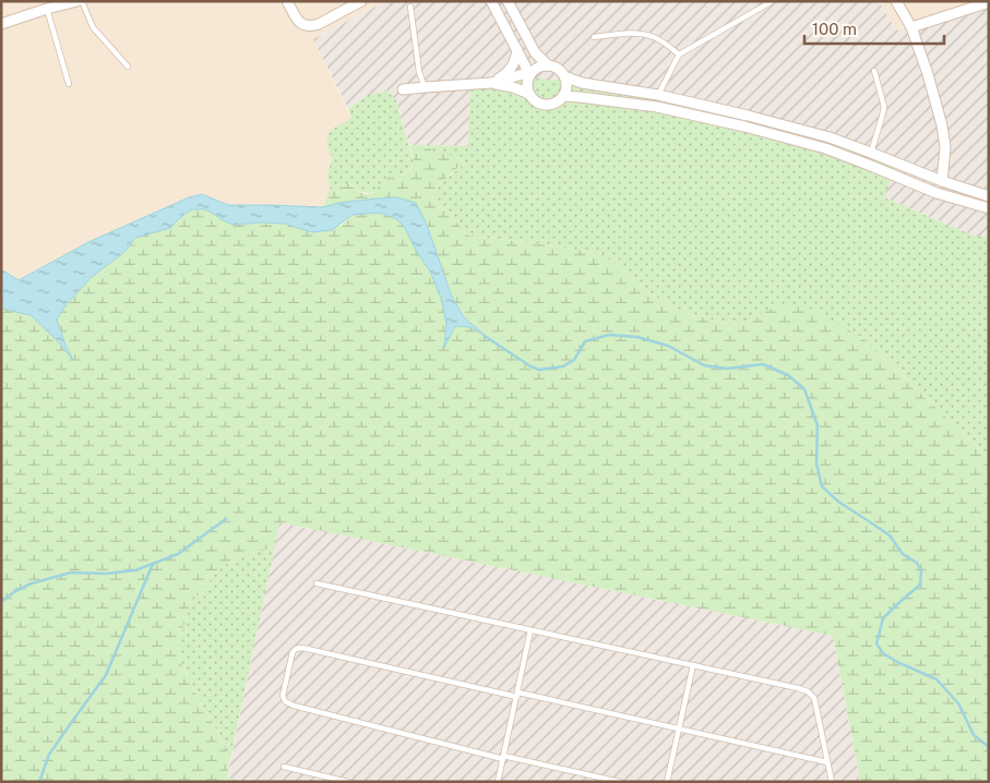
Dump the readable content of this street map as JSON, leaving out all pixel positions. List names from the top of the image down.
{
  "scale_bar": "100 m"
}
